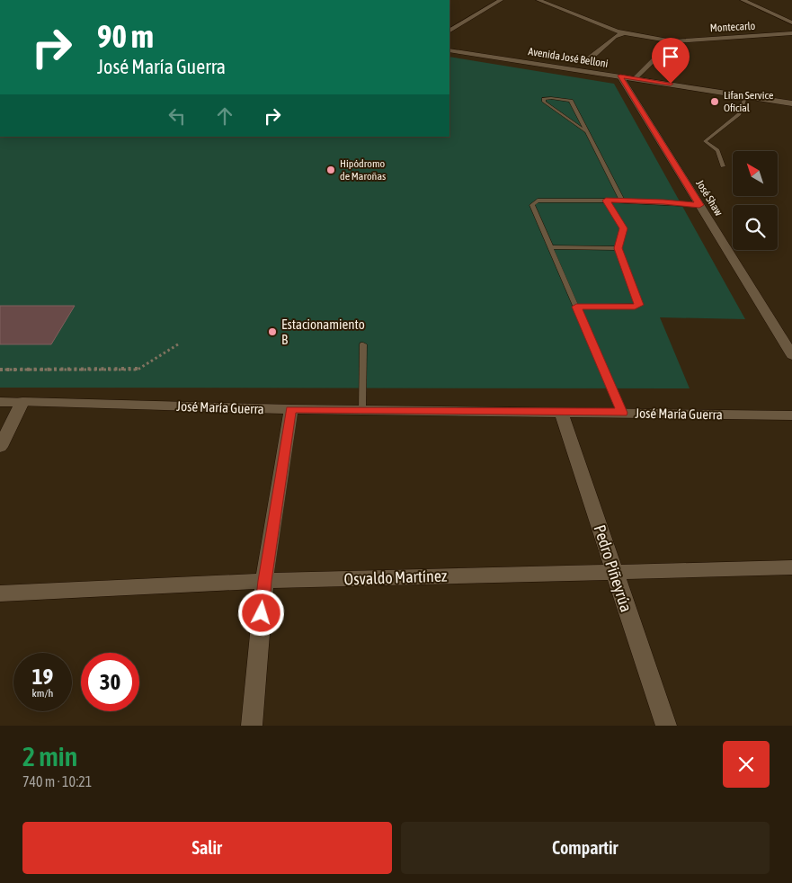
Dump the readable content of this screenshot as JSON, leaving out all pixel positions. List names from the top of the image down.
{
  "streets": {
    "street": [
      "Montecarlo",
      "Avenida José Belloni",
      "José Shaw",
      "José María Guerra",
      "Pedro Piñeyrúa",
      "Osvaldo Martínez"
    ]
  },
  "crossings": [
    ["Avenida José Belloni", "José Shaw"],
    ["José María Guerra", "Pedro Piñeyrúa"],
    ["Pedro Piñeyrúa", "Osvaldo Martínez"]
  ],
  "places": ["Lifan Service Oficial", "Hipódromo de Maroñas", "Estacionamiento B"],
  "north": "top left",
  "page": {
    "turn": ["90 m", "José María Guerra"],
    "speed": "19 km/h",
    "limit": "30",
    "heading": ["2 min", "740 m · 10:21"],
    "buttons": ["Salir", "Compartir"]
  }
}
